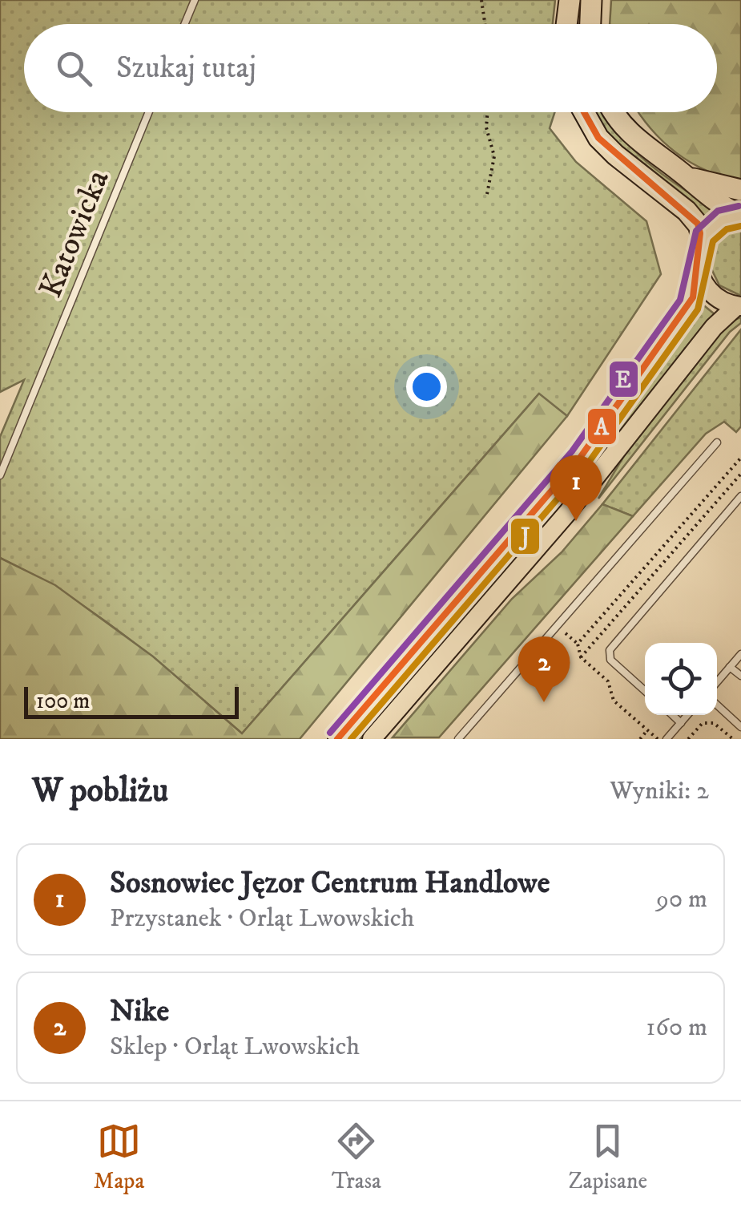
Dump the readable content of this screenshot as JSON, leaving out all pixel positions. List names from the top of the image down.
{
  "streets": {
    "lane": ["Katowicka"]
  },
  "lines": ["transit line A", "transit line E", "transit line J"],
  "scale_bar": "100 m",
  "page": {
    "search": "Szukaj tutaj",
    "pins": ["1", "2"],
    "scale": "100 m",
    "heading": ["W pobliżu", "Wyniki: 2"],
    "list": [
      {
        "mark": "1",
        "name": "Sosnowiec Jęzor Centrum Handlowe",
        "note": "Przystanek · Orląt Lwowskich",
        "value": "90 m"
      },
      {
        "mark": "2",
        "name": "Nike",
        "note": "Sklep · Orląt Lwowskich",
        "value": "160 m"
      }
    ],
    "nav": ["Mapa", "Trasa", "Zapisane"]
  }
}
